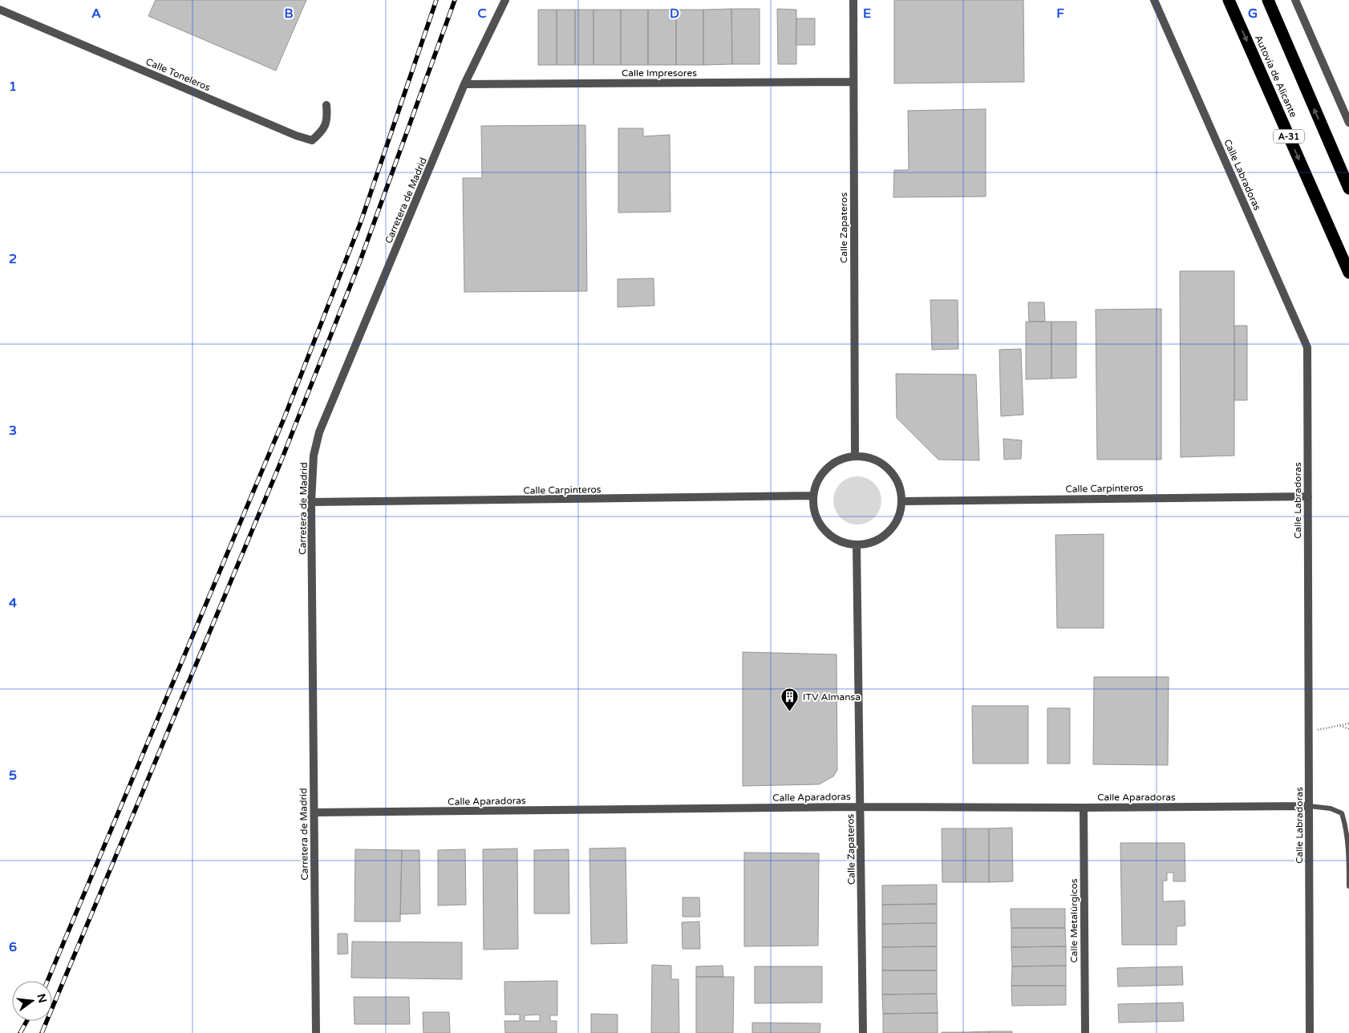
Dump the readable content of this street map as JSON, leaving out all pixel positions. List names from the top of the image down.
{
  "streets": {
    "highway": ["Autovía de Alicante", "A-31"],
    "street": [
      "Calle Impresores",
      "Calle Toneleros",
      "Calle Labradoras",
      "Carretera de Madrid",
      "Calle Zapateros",
      "Calle Carpinteros",
      "Calle Aparadoras",
      "Calle Metalúrgicos"
    ]
  },
  "crossings": [
    ["Calle Impresores", "Carretera de Madrid"],
    ["Calle Impresores", "Calle Zapateros"],
    ["Calle Labradoras", "Calle Carpinteros"],
    ["Calle Labradoras", "Calle Aparadoras"],
    ["Carretera de Madrid", "Calle Carpinteros"],
    ["Carretera de Madrid", "Calle Aparadoras"],
    ["Calle Zapateros", "Calle Carpinteros"],
    ["Calle Zapateros", "Calle Aparadoras"],
    ["Calle Aparadoras", "Calle Metalúrgicos"]
  ],
  "places": {
    "building": ["ITV Almansa"]
  },
  "north": "right",
  "grid": {
    "columns": [
      "A",
      "B",
      "C",
      "D",
      "E",
      "F",
      "G"
    ],
    "rows": [
      "1",
      "2",
      "3",
      "4",
      "5",
      "6"
    ]
  }
}
